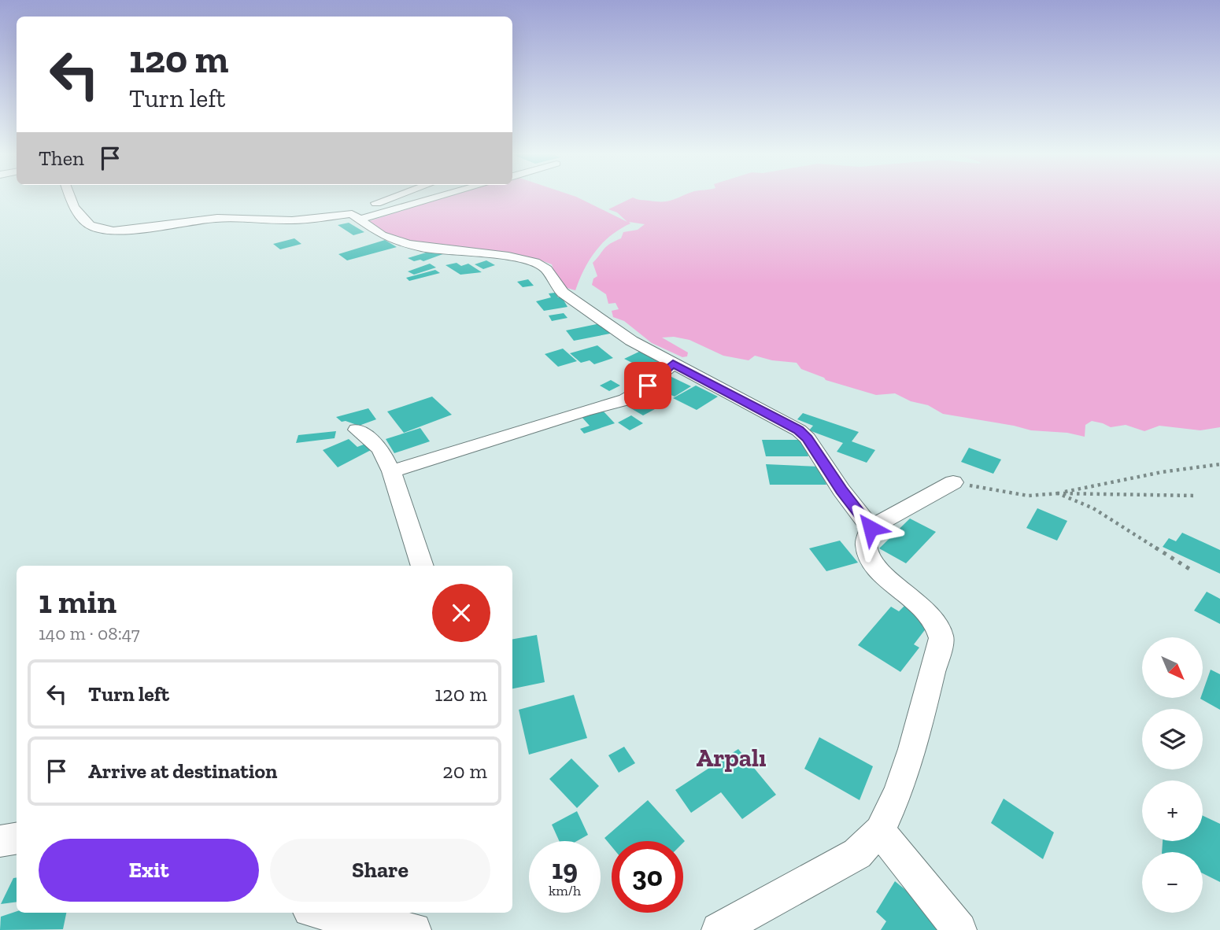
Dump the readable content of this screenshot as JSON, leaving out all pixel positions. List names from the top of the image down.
{
  "districts": ["Arpalı"],
  "north": "bottom right",
  "page": {
    "turn": ["120 m", "Turn left"],
    "then": "Then",
    "heading": ["1 min", "140 m · 08:47"],
    "map_buttons": ["+", "−"],
    "list": [
      {
        "name": "Turn left",
        "value": "120 m"
      },
      {
        "name": "Arrive at destination",
        "value": "20 m"
      }
    ],
    "buttons": ["Exit", "Share"],
    "speed": "19 km/h",
    "limit": "30"
  }
}
